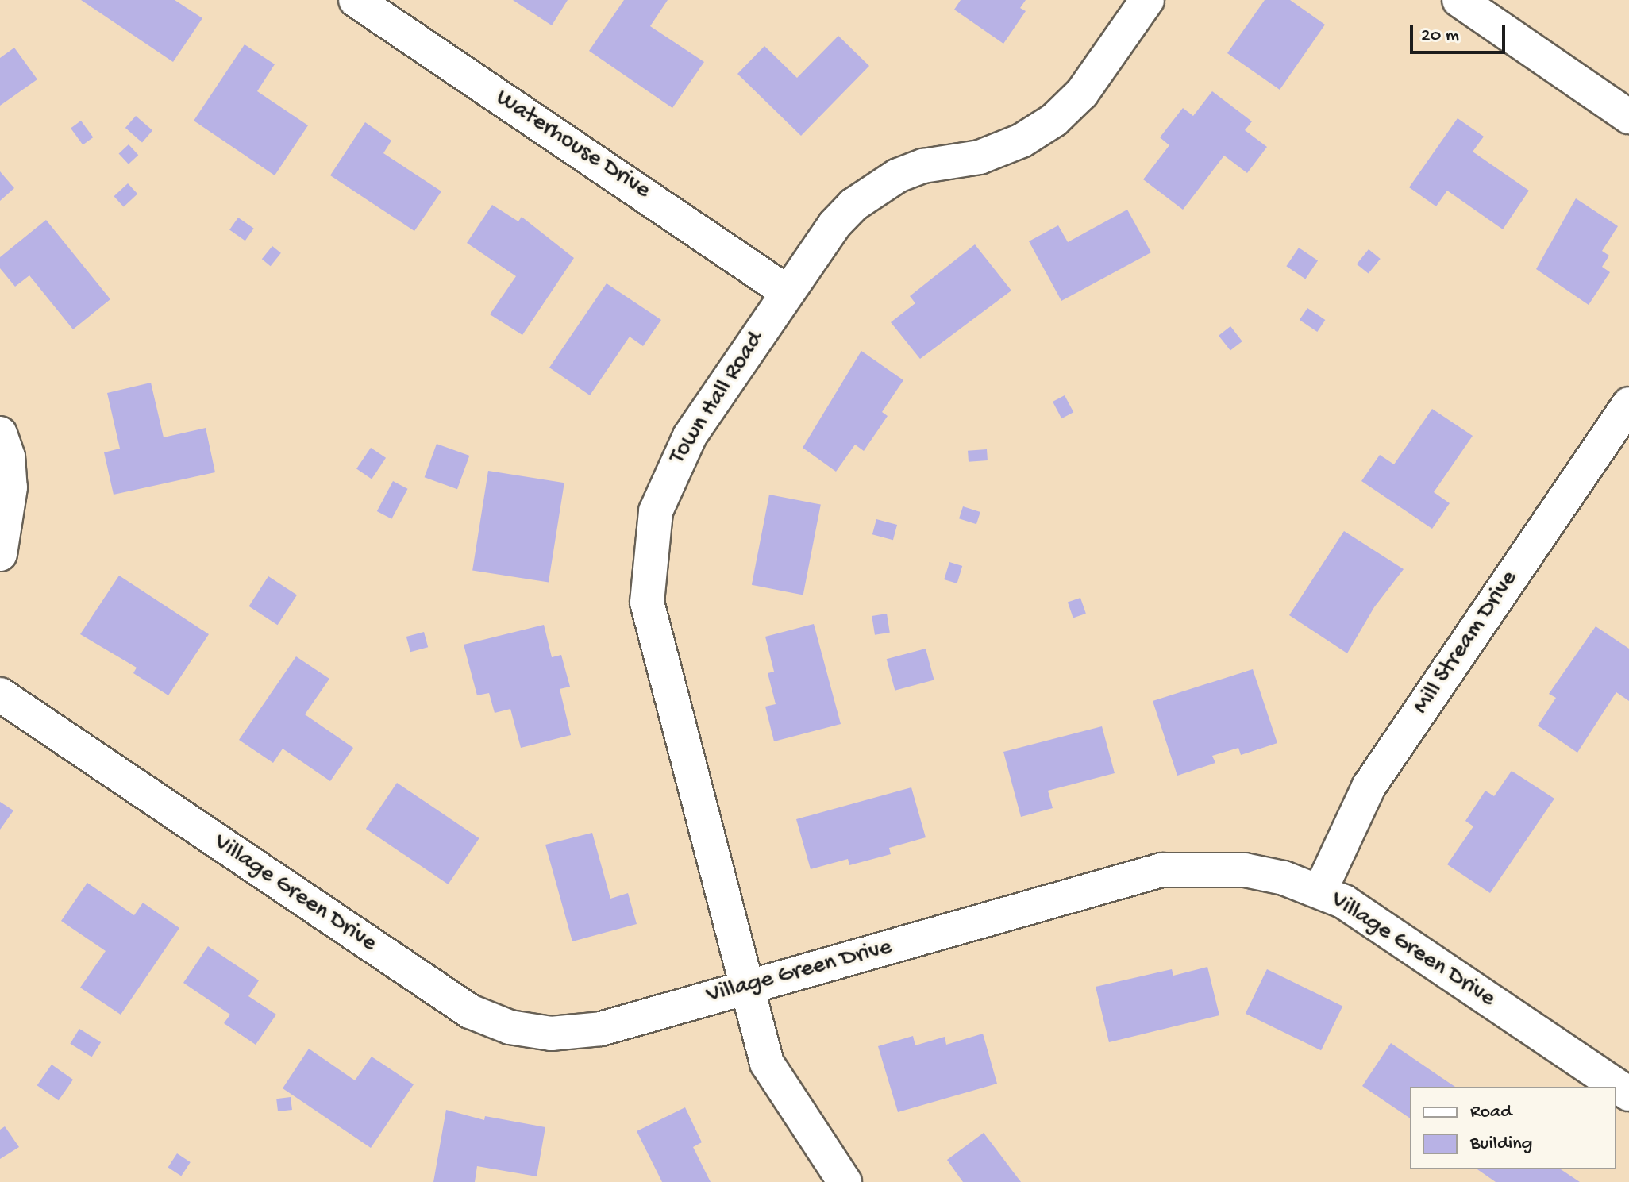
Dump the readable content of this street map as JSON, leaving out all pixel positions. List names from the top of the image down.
{
  "streets": {
    "street": [
      "Waterhouse Drive",
      "Town Hall Road",
      "Mill Stream Drive",
      "Village Green Drive"
    ]
  },
  "crossings": [
    ["Waterhouse Drive", "Town Hall Road"],
    ["Town Hall Road", "Village Green Drive"],
    ["Mill Stream Drive", "Village Green Drive"]
  ],
  "legend": ["Road", "Building"],
  "scale_bar": "20 m"
}
